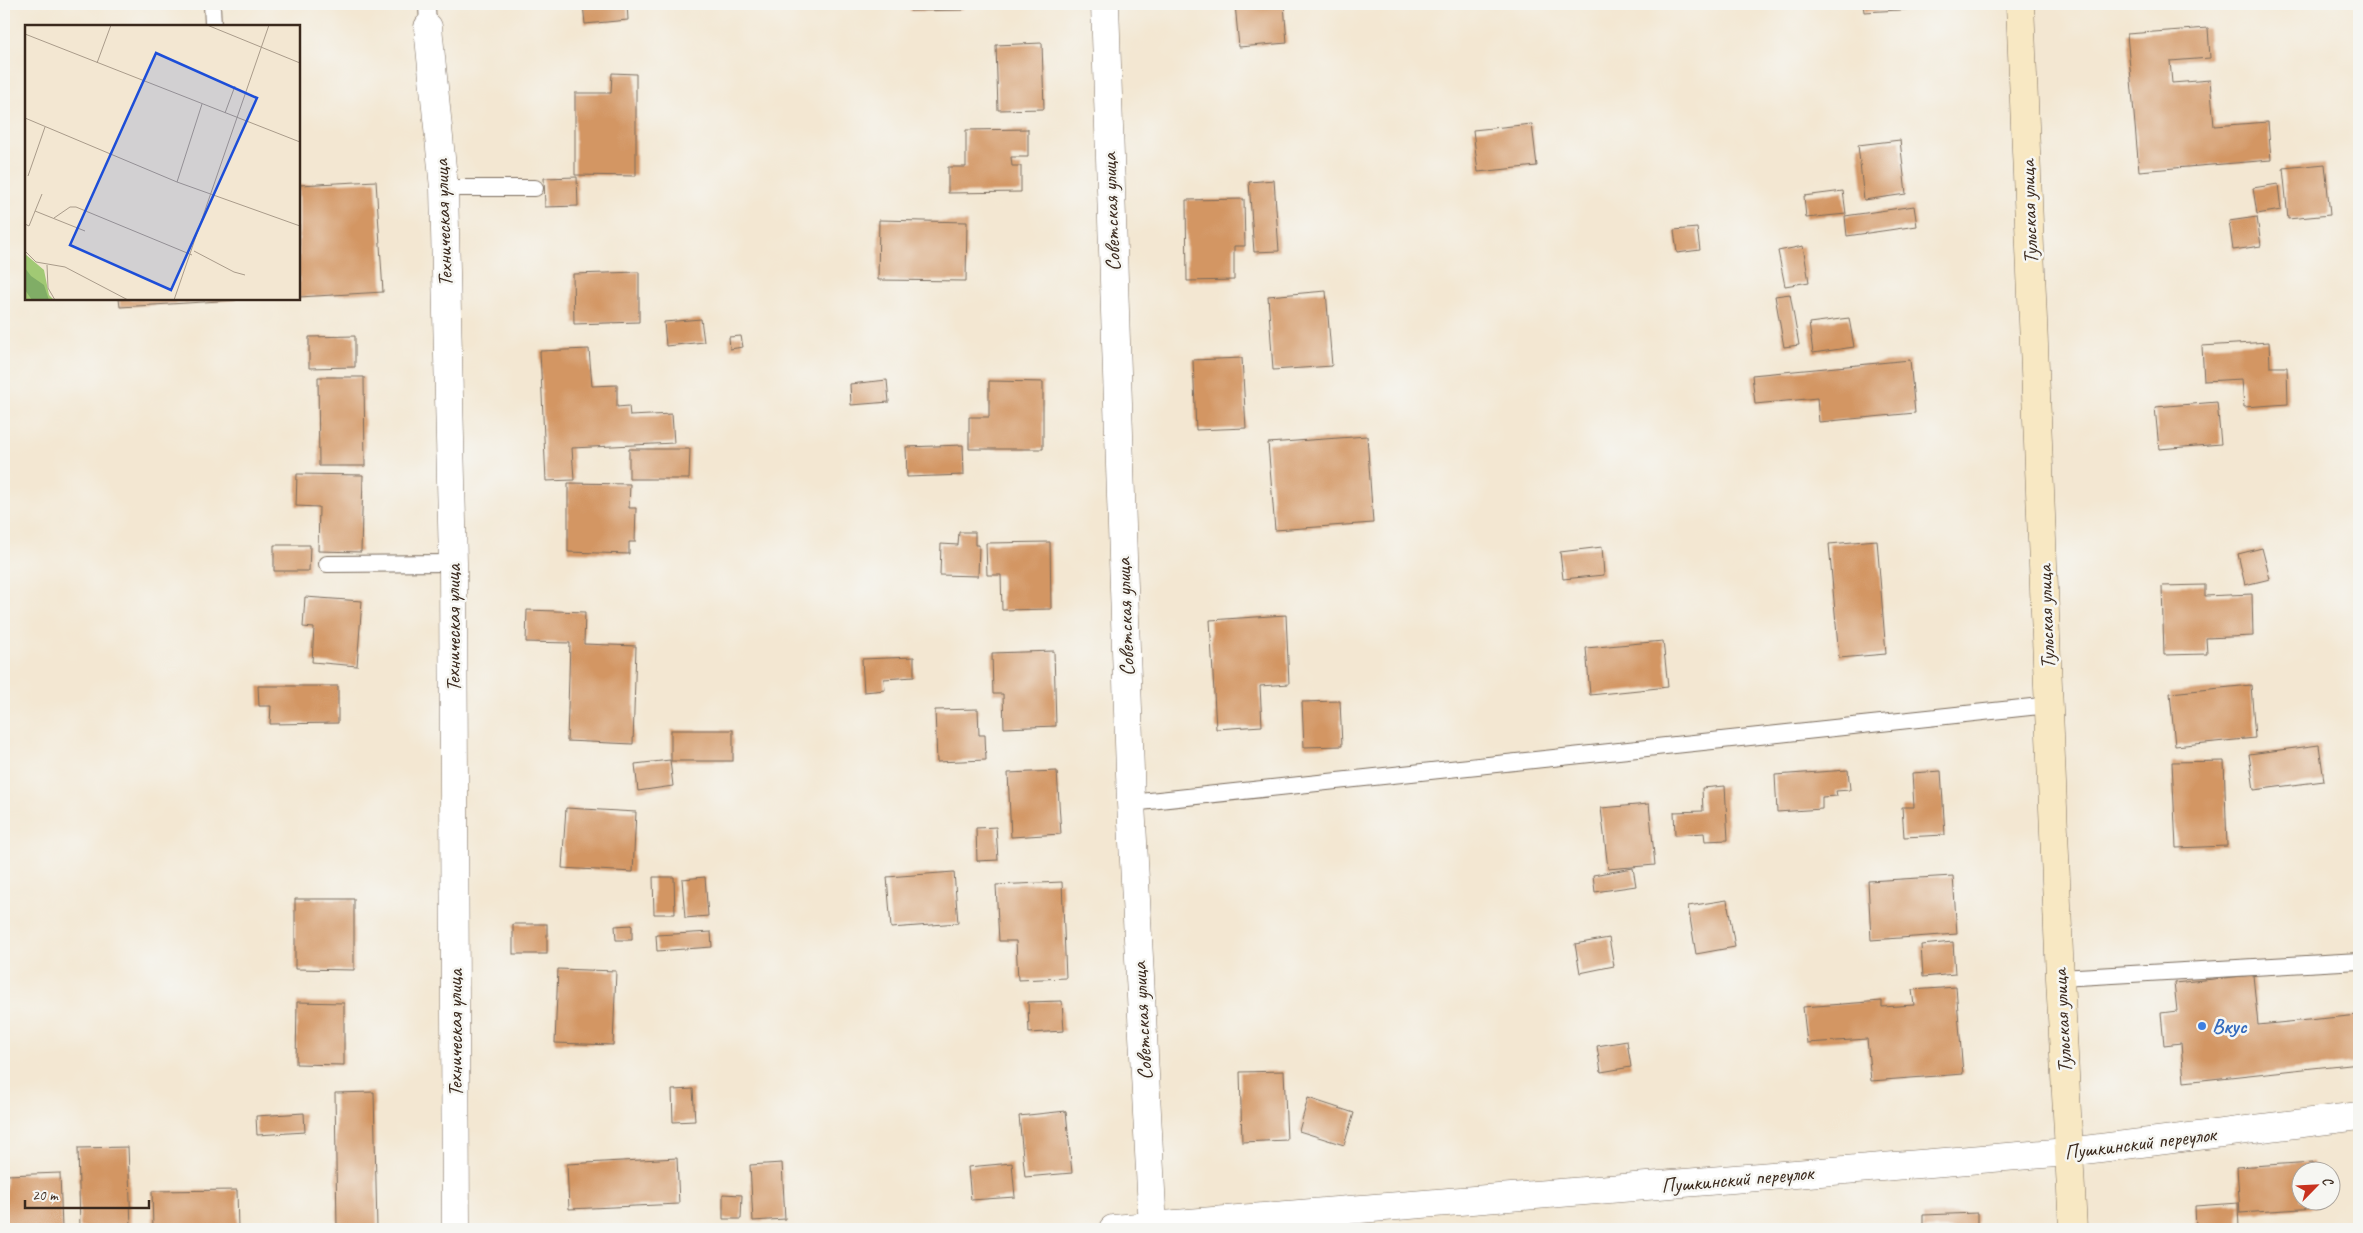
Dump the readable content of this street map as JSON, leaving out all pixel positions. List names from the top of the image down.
{
  "streets": {
    "main road": ["Тульская улица"],
    "street": ["Советская улица", "Техническая улица", "Пушкинский переулок"]
  },
  "crossings": [
    ["Советская улица", "Пушкинский переулок"],
    ["Тульская улица", "Пушкинский переулок"]
  ],
  "places": ["Вкус"],
  "scale_bar": "20 m",
  "north": "top right"
}
